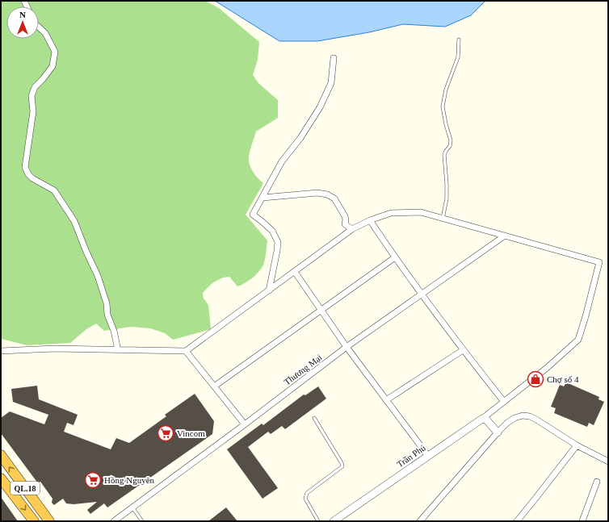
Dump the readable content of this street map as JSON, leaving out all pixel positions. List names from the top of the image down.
{
  "streets": {
    "highway": ["QL.18"],
    "street": ["Thương Mại", "Trần Phú"]
  },
  "places": {
    "shop": ["Chợ số 4"],
    "supermarket": ["Vincom", "Hồng Nguyên"]
  },
  "north": "top"
}
